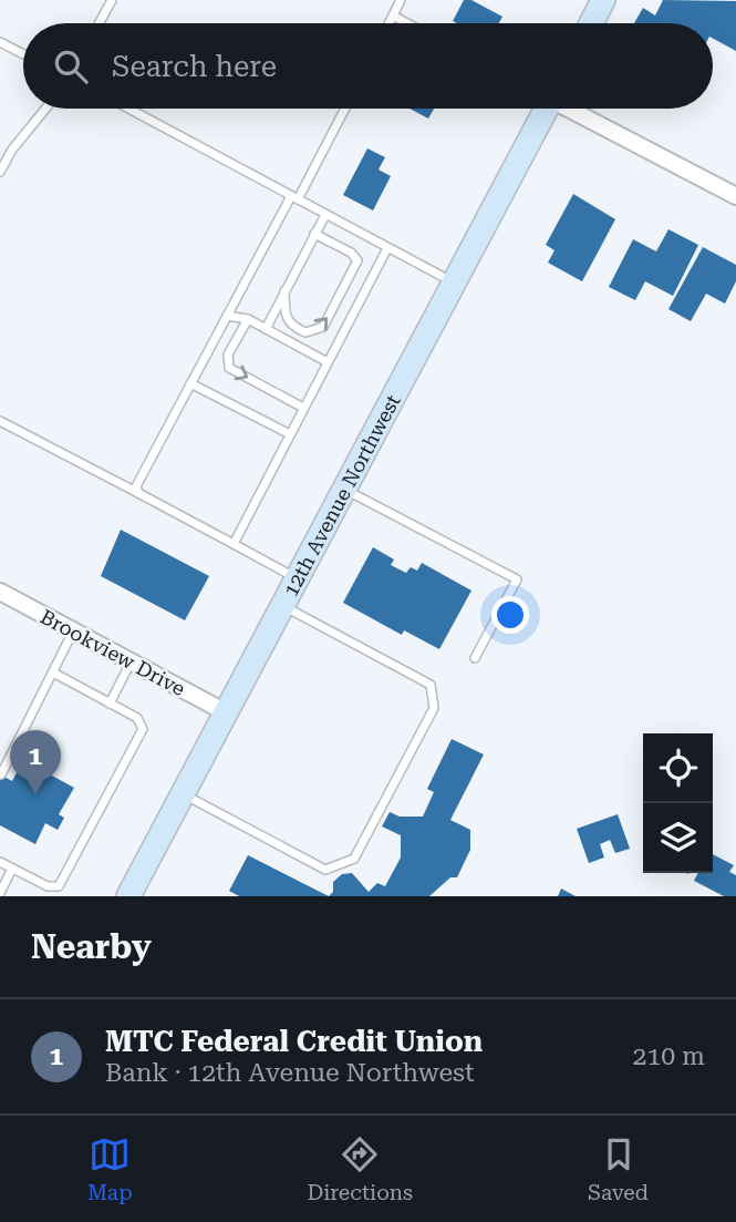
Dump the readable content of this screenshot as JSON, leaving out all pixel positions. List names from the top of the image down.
{
  "streets": {
    "main road": ["12th Avenue Northwest"],
    "street": ["Brookview Drive"]
  },
  "crossings": [
    ["12th Avenue Northwest", "Brookview Drive"]
  ],
  "page": {
    "search": "Search here",
    "pins": "1",
    "heading": "Nearby",
    "list": [
      {
        "mark": "1",
        "name": "MTC Federal Credit Union",
        "note": "Bank · 12th Avenue Northwest",
        "value": "210 m"
      }
    ],
    "nav": ["Map", "Directions", "Saved"]
  }
}
